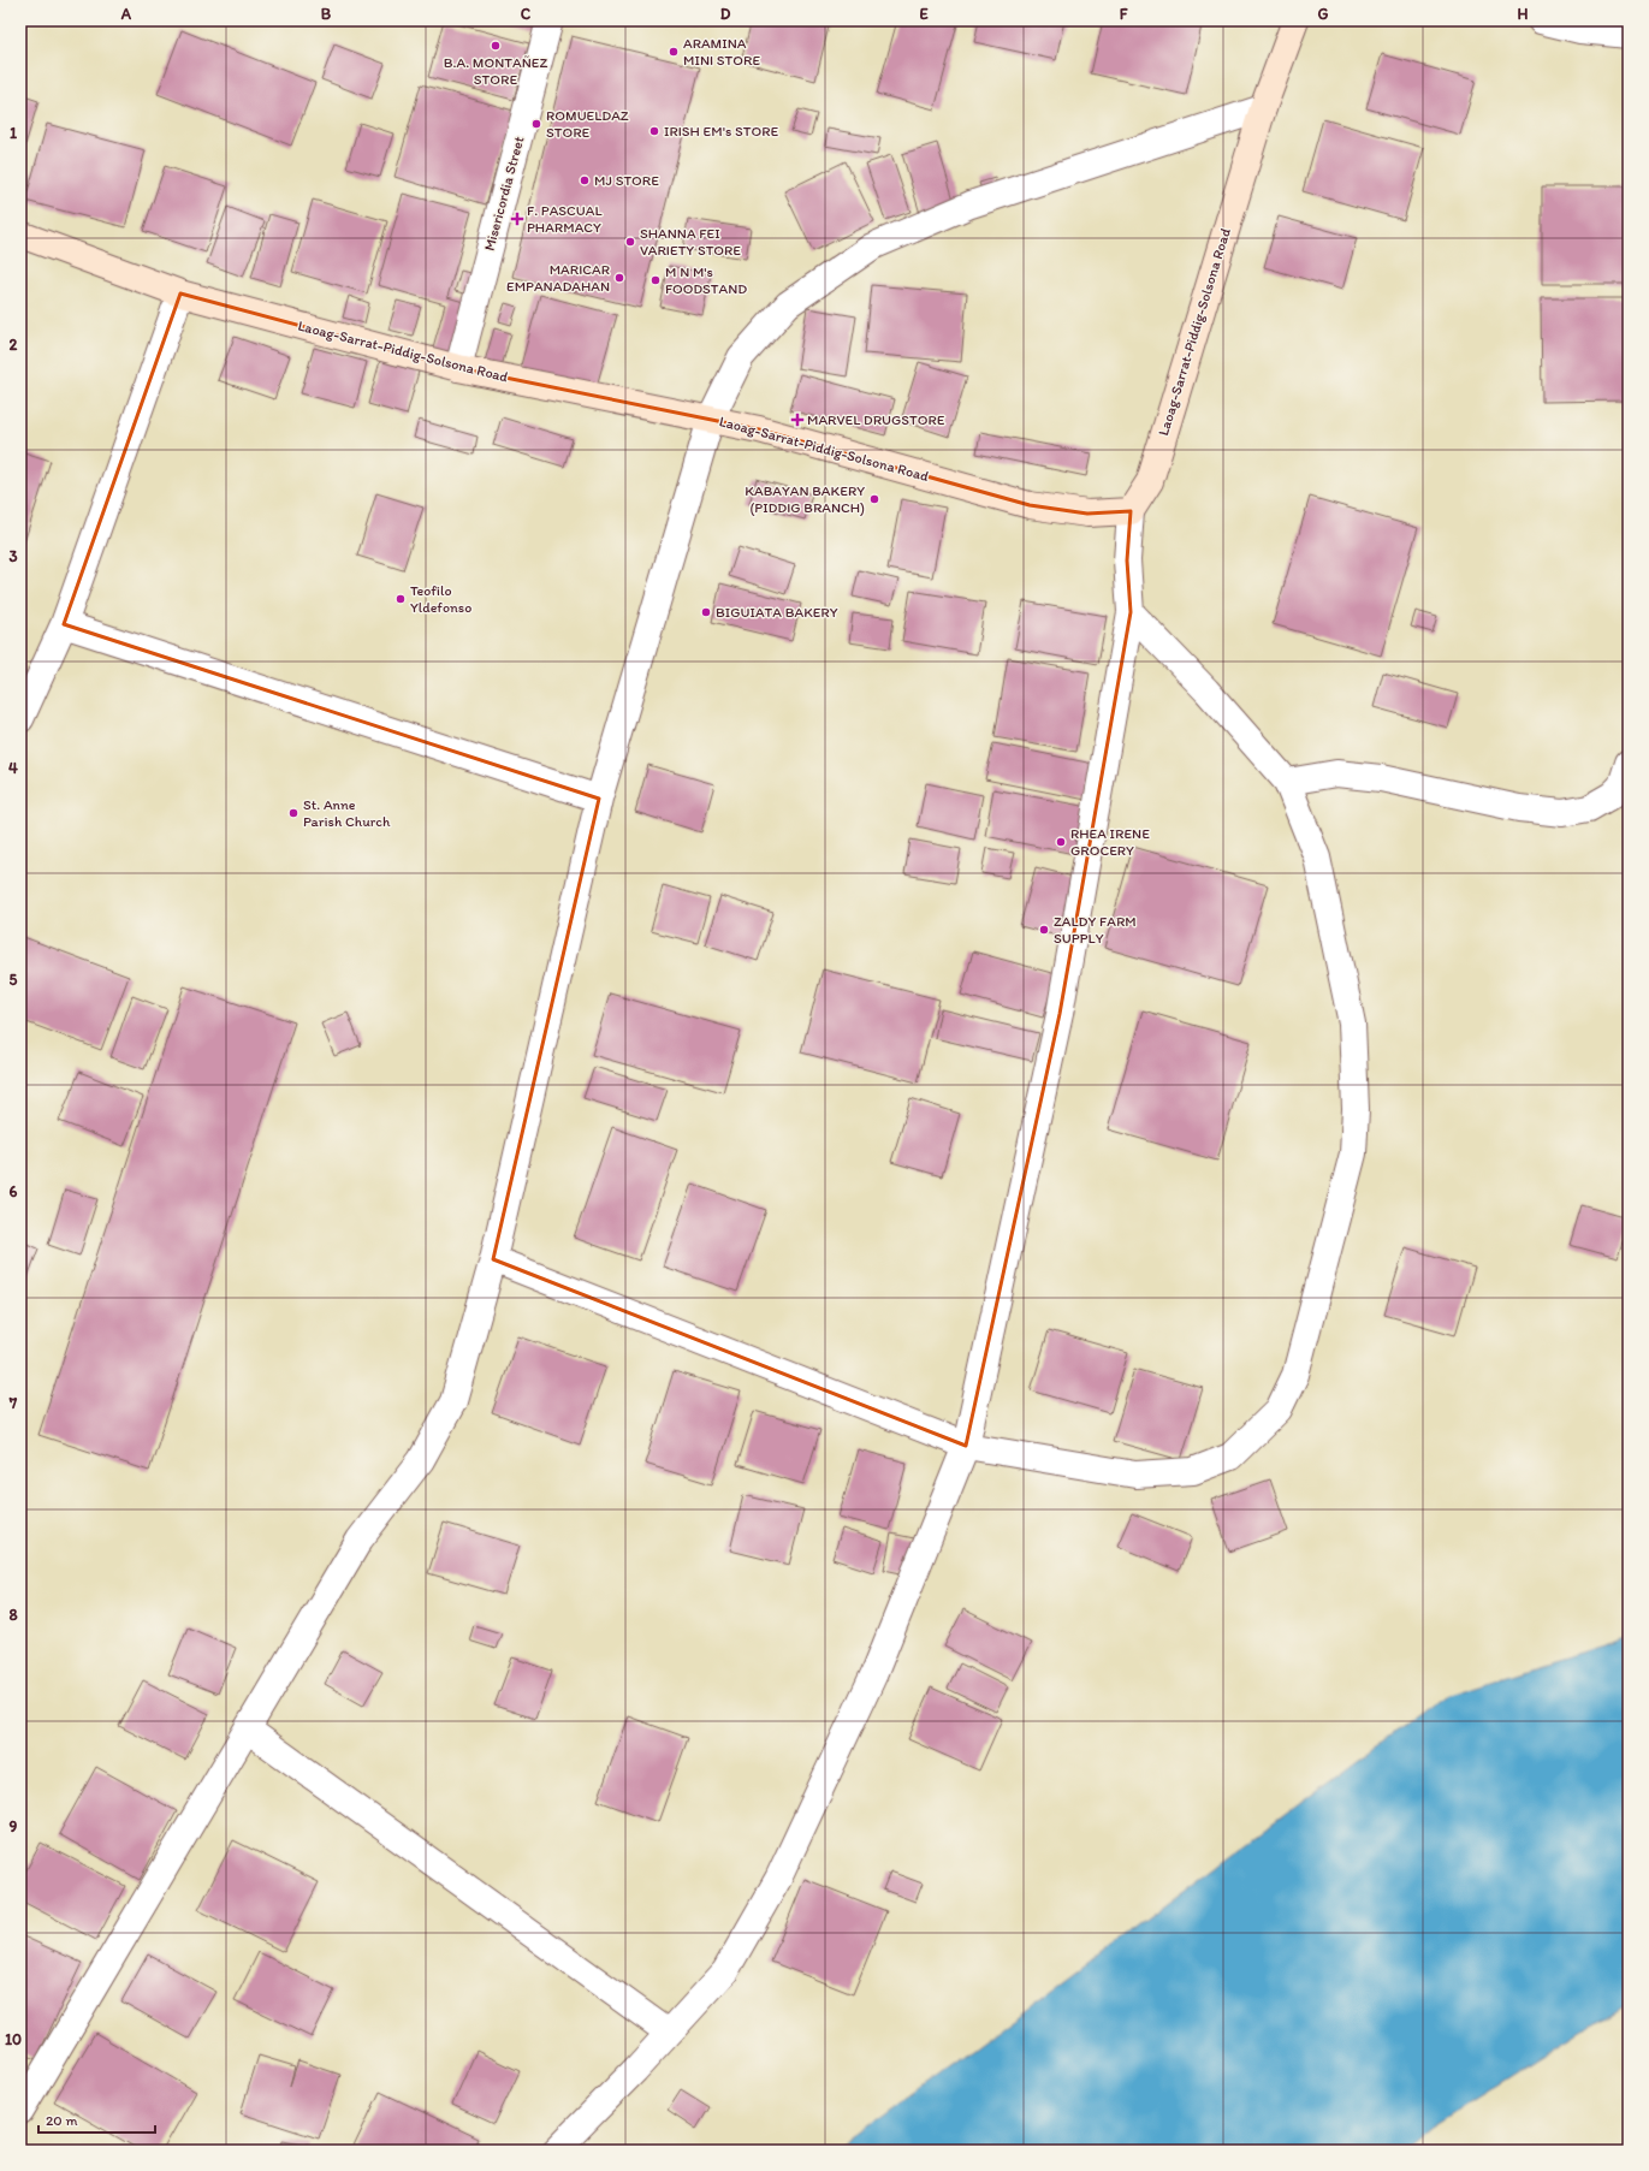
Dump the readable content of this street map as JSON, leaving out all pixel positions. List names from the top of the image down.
{
  "streets": {
    "main road": ["Laoag-Sarrat-Piddig-Solsona Road"],
    "street": ["Misericordia Street"]
  },
  "crossings": [
    ["Misericordia Street", "Laoag-Sarrat-Piddig-Solsona Road"]
  ],
  "places": {
    "other": [
      "B.A. MONTAÑEZ STORE",
      "ARAMINA MINI STORE",
      "ROMUELDAZ STORE",
      "IRISH EM's STORE",
      "MJ STORE",
      "SHANNA FEI VARIETY STORE",
      "MARICAR EMPANADAHAN",
      "M N M's FOODSTAND",
      "KABAYAN BAKERY (PIDDIG BRANCH)",
      "Teofilo Yldefonso",
      "BIGUIATA BAKERY",
      "St. Anne Parish Church",
      "RHEA IRENE GROCERY",
      "ZALDY FARM SUPPLY"
    ],
    "health": ["F. PASCUAL PHARMACY", "MARVEL DRUGSTORE"]
  },
  "scale_bar": "20 m",
  "grid": {
    "columns": [
      "A",
      "B",
      "C",
      "D",
      "E",
      "F",
      "G",
      "H"
    ],
    "rows": [
      "1",
      "2",
      "3",
      "4",
      "5",
      "6",
      "7",
      "8",
      "9",
      "10"
    ]
  }
}
